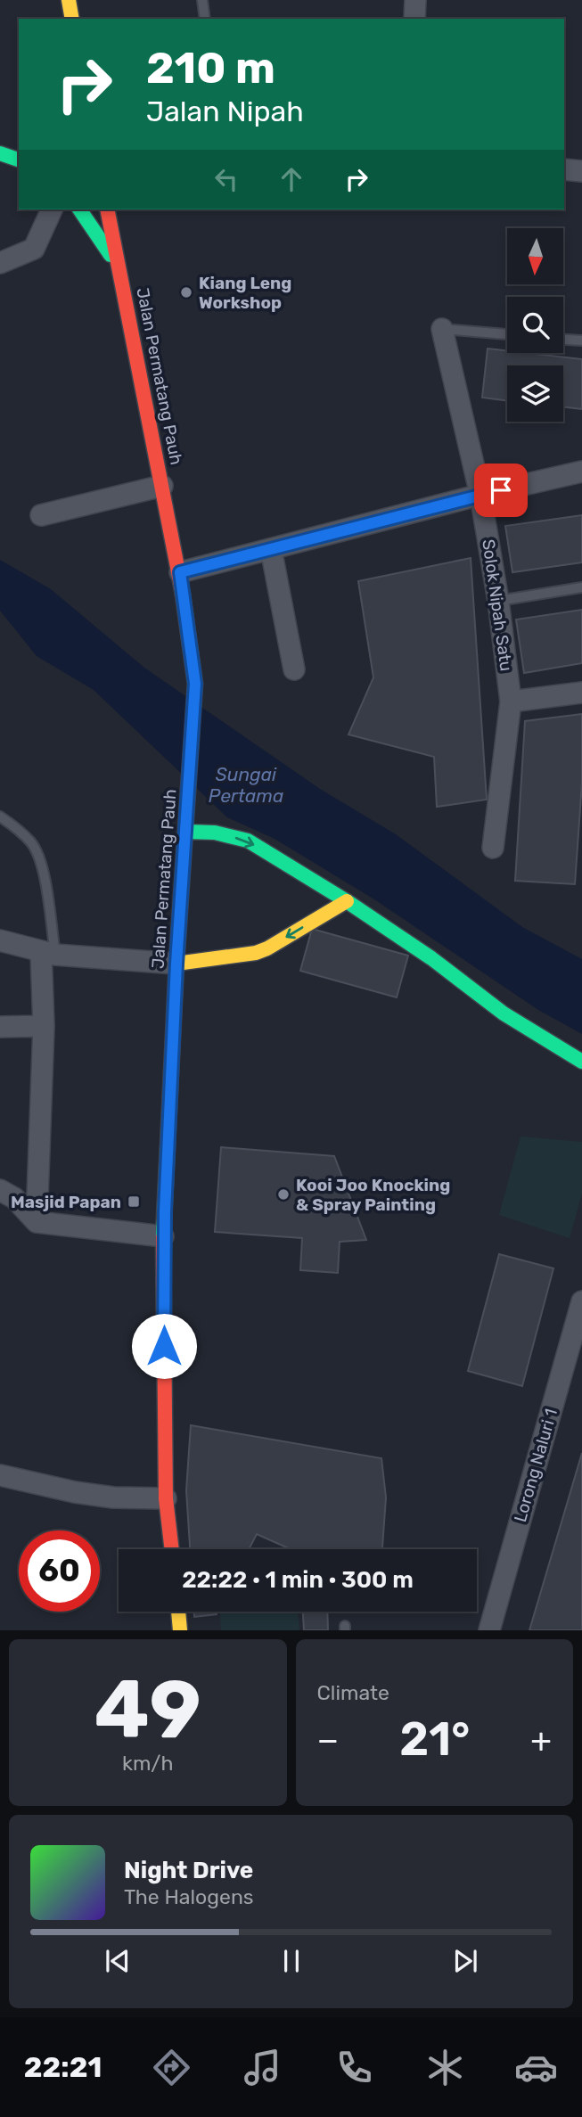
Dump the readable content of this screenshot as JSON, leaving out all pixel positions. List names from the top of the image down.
{
  "streets": {
    "main road": ["Jalan Permatang Pauh"],
    "street": ["Solok Nipah Satu", "Lorong Naluri 1"]
  },
  "water": ["Sungai Pertama"],
  "places": {
    "other": ["Kiang Leng Workshop", "Kooi Joo Knocking & Spray Painting"],
    "transit": ["Masjid Papan"]
  },
  "north": "bottom",
  "page": {
    "turn": ["210 m", "Jalan Nipah"],
    "limit": "60",
    "trip": "22:22 · 1 min · 300 m",
    "tile": [
      ["49", "km/h"],
      "Climate"
    ],
    "heat": ["−", "21°", "+"],
    "song": ["Night Drive", "The Halogens"],
    "tabs": "22:21"
  }
}
